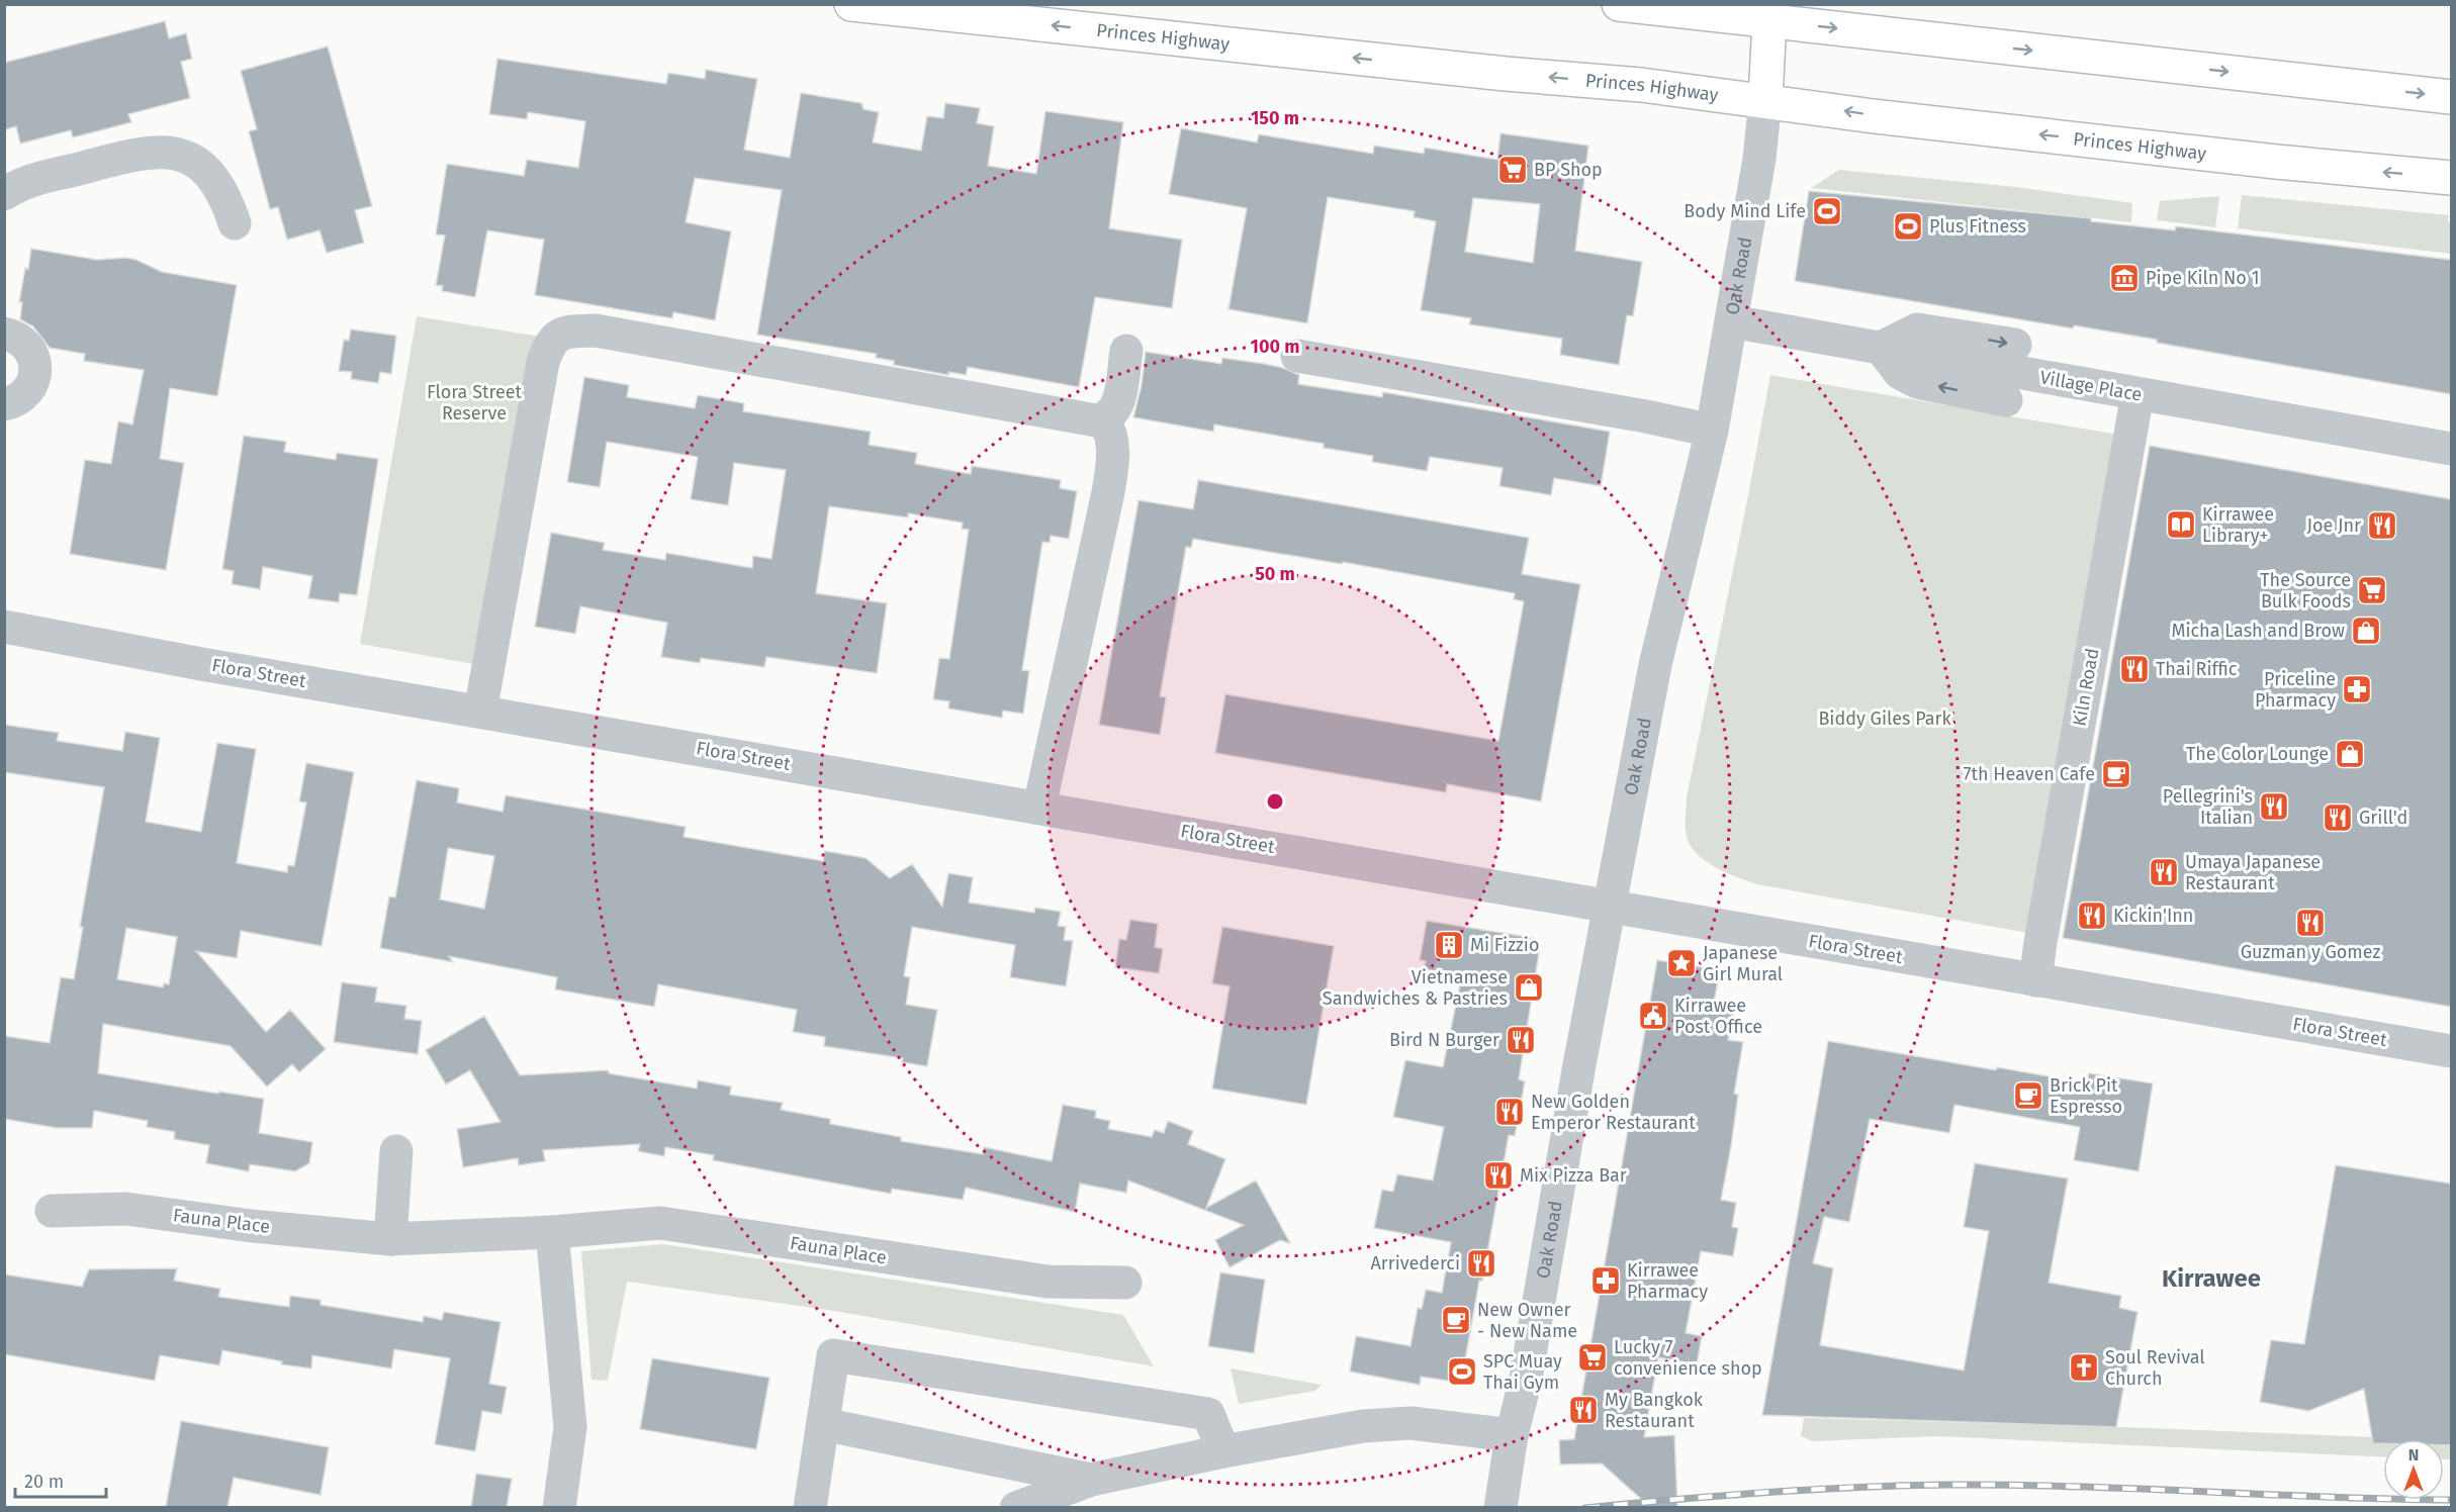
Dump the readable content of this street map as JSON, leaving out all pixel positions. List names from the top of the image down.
{
  "streets": {
    "highway": ["Princes Highway", "Oak Road"],
    "street": [
      "Village Place",
      "Flora Street",
      "Kiln Road",
      "Fauna Place"
    ]
  },
  "crossings": [
    ["Princes Highway", "Oak Road"],
    ["Oak Road", "Village Place"],
    ["Oak Road", "Flora Street"],
    ["Village Place", "Kiln Road"],
    ["Flora Street", "Kiln Road"]
  ],
  "districts": ["Kirrawee"],
  "parks": ["Flora Street Reserve", "Biddy Giles Park"],
  "places": {
    "supermarket": ["BP Shop", "The Source Bulk Foods", "Lucky 7 convenience shop"],
    "sports": ["Body Mind Life", "Plus Fitness", "SPC Muay Thai Gym"],
    "museum": ["Pipe Kiln No 1"],
    "library": ["Kirrawee Library+"],
    "restaurant": [
      "Joe Jnr",
      "Thai Riffic",
      "Pellegrini's Italian",
      "Grill'd",
      "Umaya Japanese Restaurant",
      "Kickin'Inn",
      "Guzman y Gomez",
      "Bird N Burger",
      "New Golden Emperor Restaurant",
      "Mix Pizza Bar",
      "Arrivederci",
      "My Bangkok Restaurant"
    ],
    "shop": ["Micha Lash and Brow", "The Color Lounge", "Vietnamese Sandwiches & Pastries"],
    "pharmacy": ["Priceline Pharmacy", "Kirrawee Pharmacy"],
    "cafe": ["7th Heaven Cafe", "Brick Pit Espresso", "New Owner - New Name"],
    "building": ["Mi Fizzio"],
    "place": ["Japanese Girl Mural"],
    "public building": ["Kirrawee Post Office"],
    "church": ["Soul Revival Church"]
  },
  "scale_bar": "20 m",
  "north": "top",
  "rings": ["150 m", "100 m", "50 m"]
}
